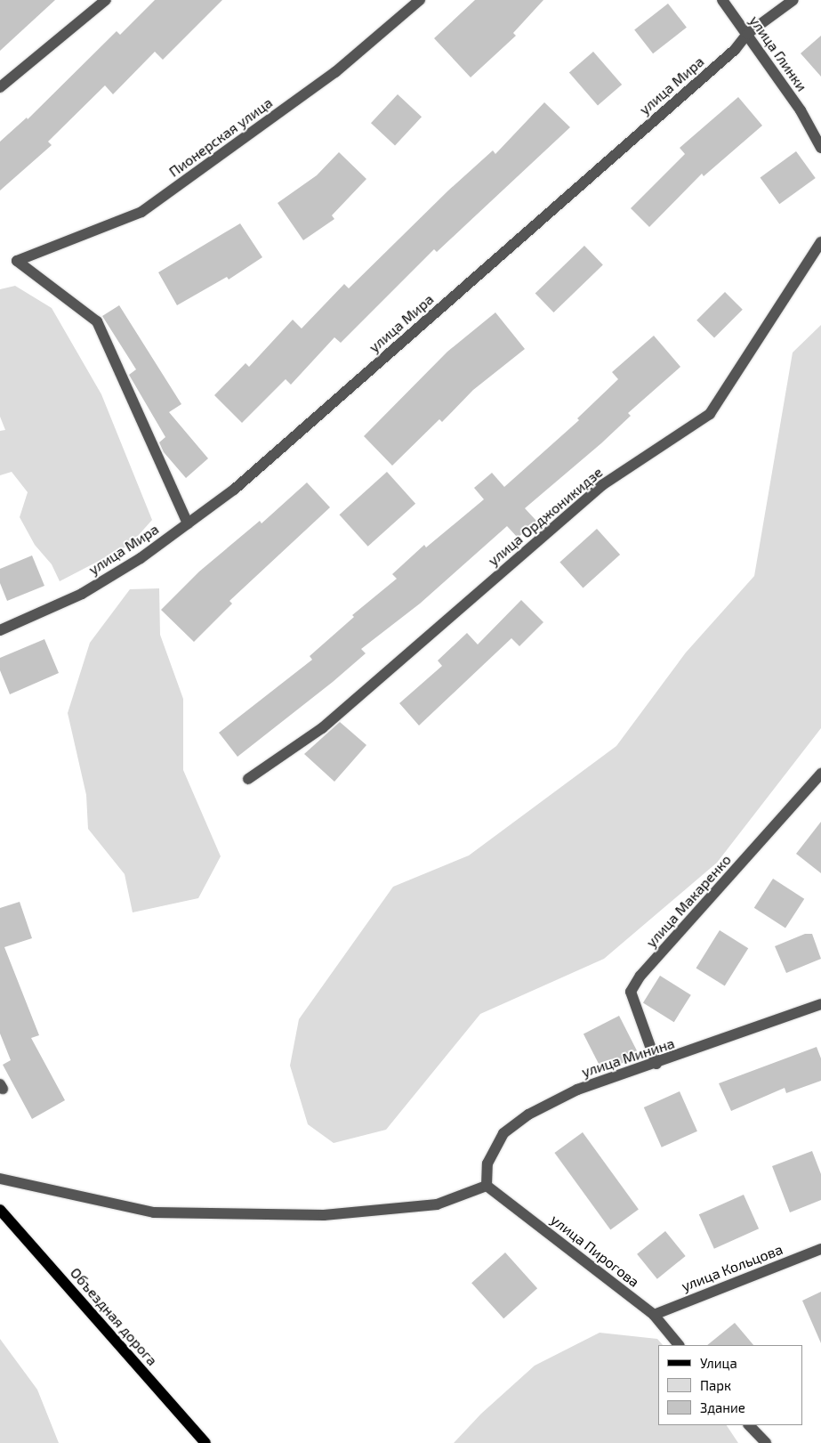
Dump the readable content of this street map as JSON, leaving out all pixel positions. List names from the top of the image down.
{
  "streets": {
    "main road": ["Объездная дорога"],
    "street": [
      "улица Глинки",
      "улица Мира",
      "Пионерская улица",
      "улица Орджоникидзе",
      "улица Макаренко",
      "улица Минина",
      "улица Пирогова",
      "улица Кольцова"
    ]
  },
  "crossings": [
    ["улица Глинки", "улица Мира"],
    ["улица Мира", "Пионерская улица"],
    ["улица Макаренко", "улица Минина"],
    ["улица Минина", "улица Пирогова"],
    ["улица Пирогова", "улица Кольцова"]
  ],
  "legend": ["Улица", "Парк", "Здание"]
}
